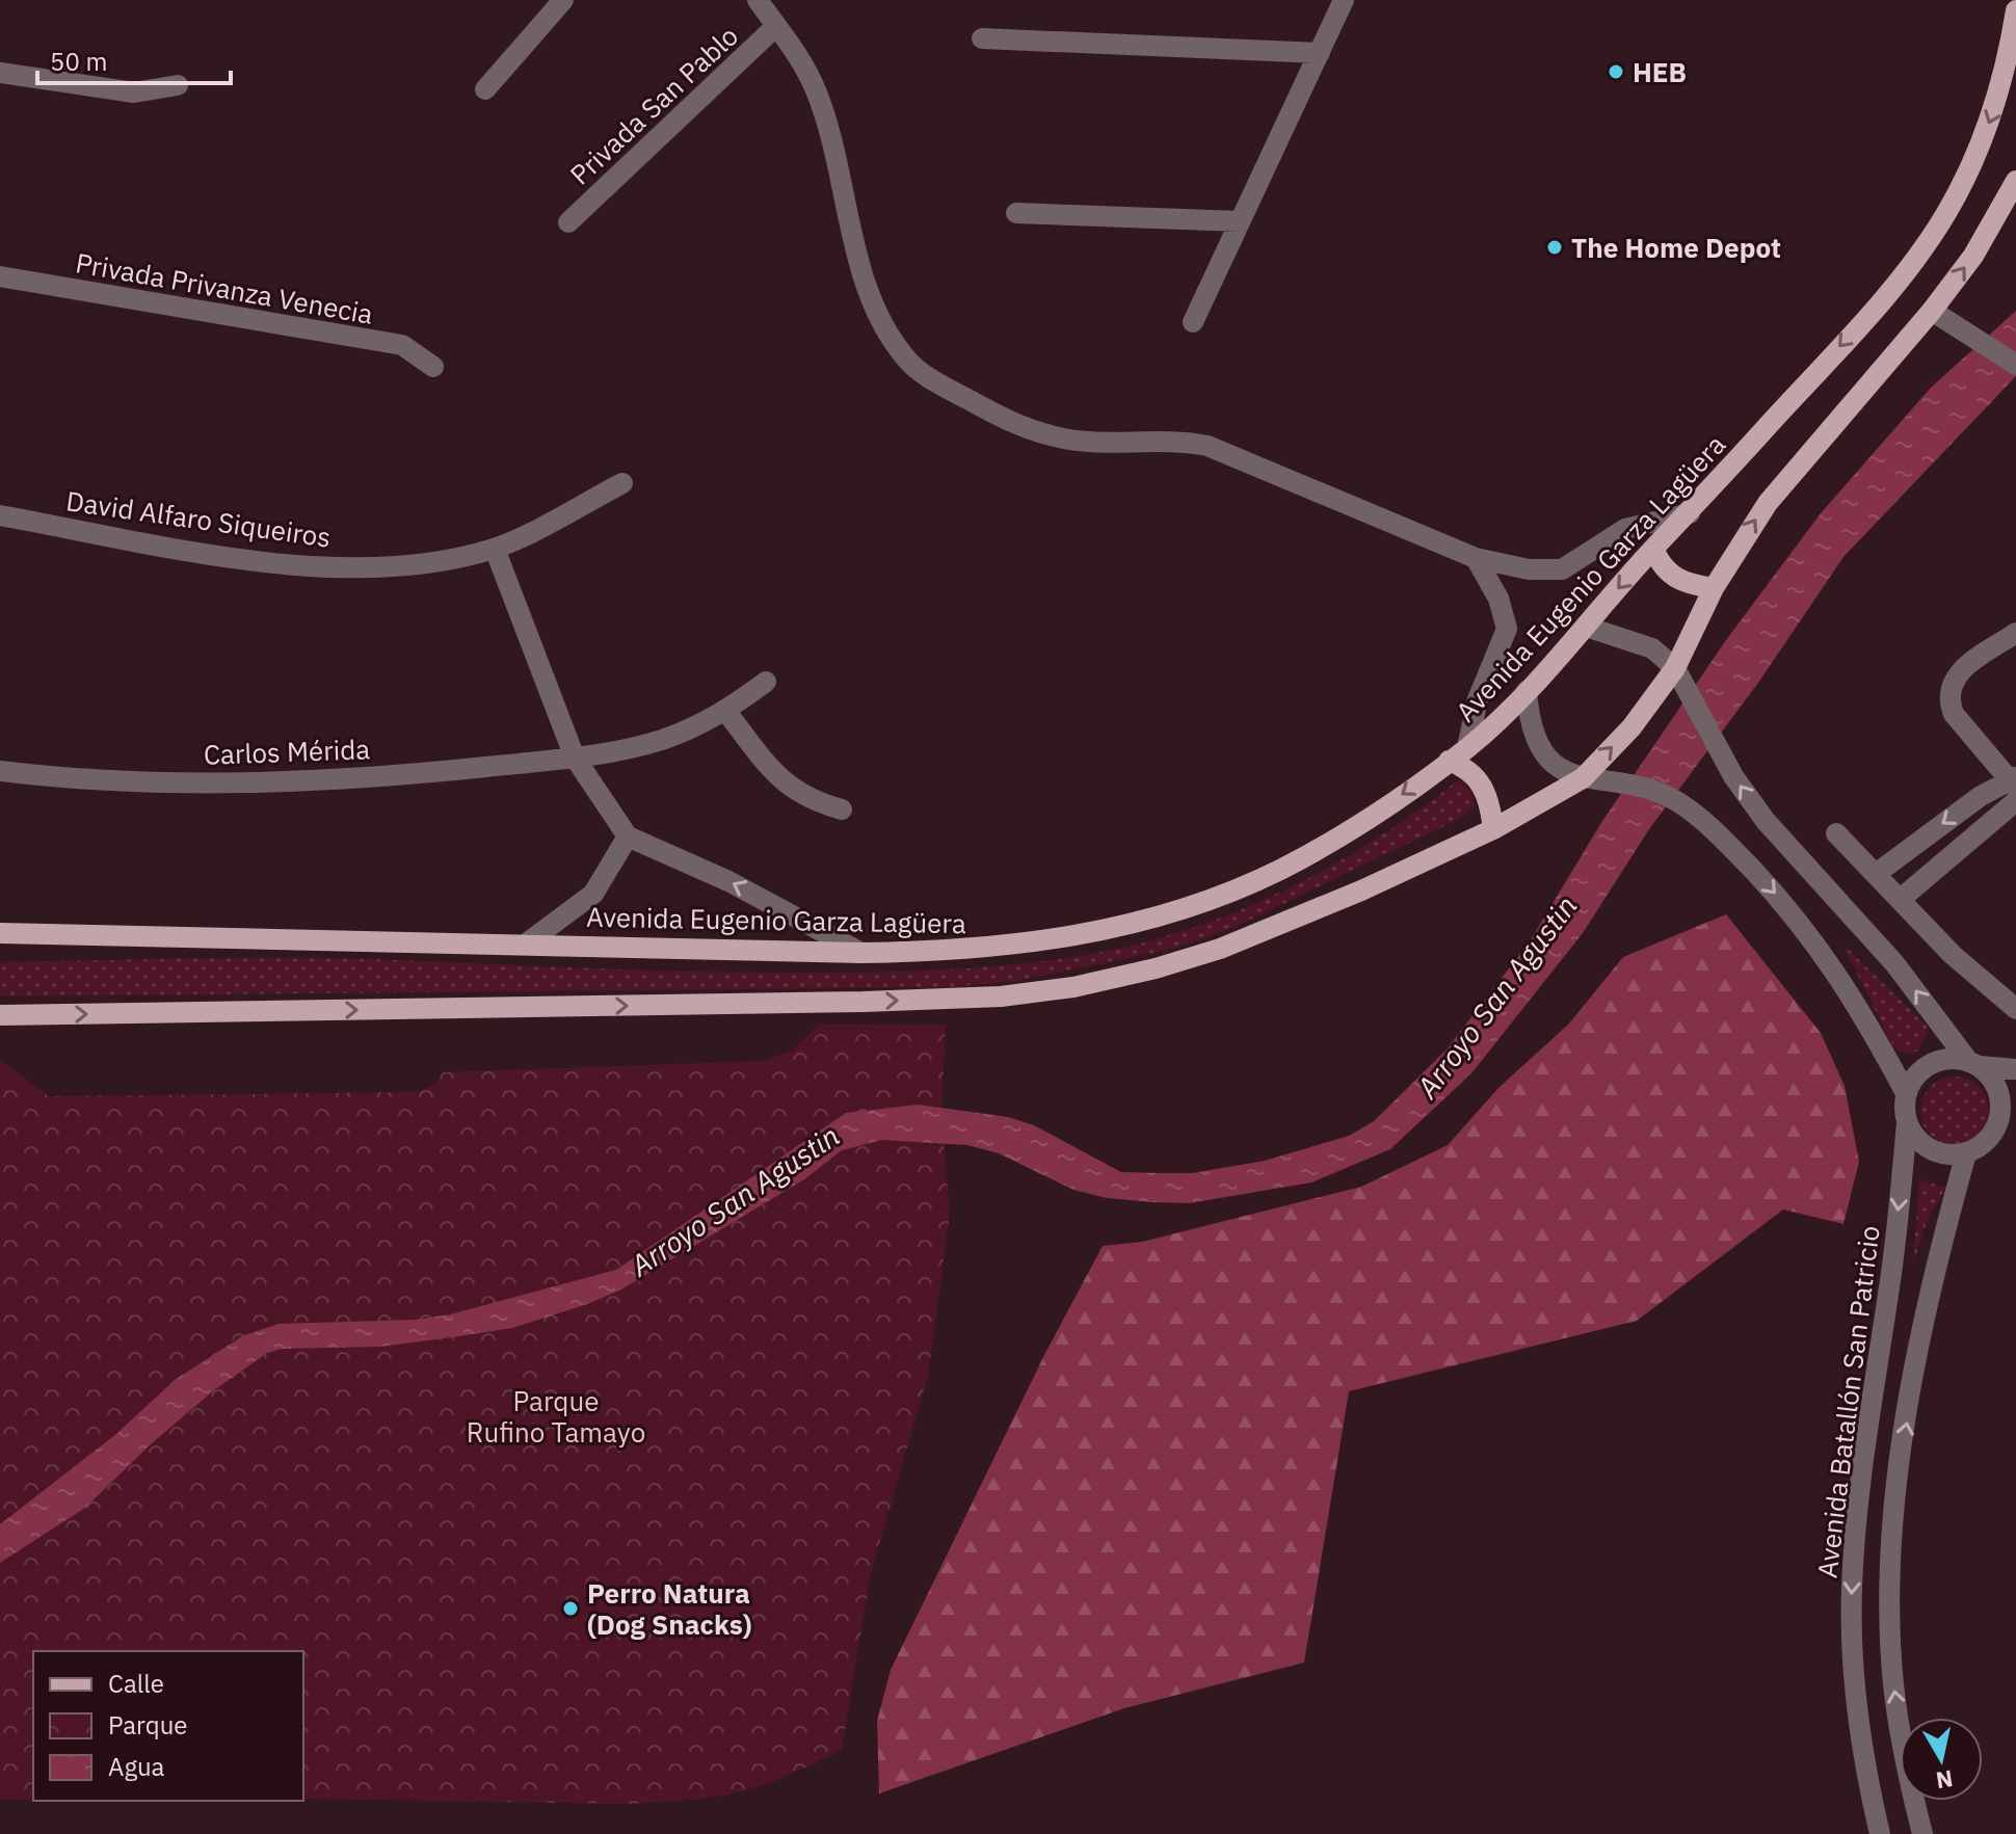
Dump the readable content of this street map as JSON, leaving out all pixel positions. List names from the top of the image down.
{
  "streets": {
    "main road": ["Avenida Eugenio Garza Lagüera"],
    "street": [
      "Privada San Pablo",
      "Privada Privanza Venecia",
      "David Alfaro Siqueiros",
      "Carlos Mérida",
      "Avenida Batallón San Patricio"
    ]
  },
  "water": ["Arroyo San Agustin"],
  "parks": ["Parque Rufino Tamayo"],
  "places": ["HEB", "The Home Depot", "Perro Natura (Dog Snacks)"],
  "legend": ["Calle", "Parque", "Agua"],
  "scale_bar": "50 m",
  "north": "bottom"
}
